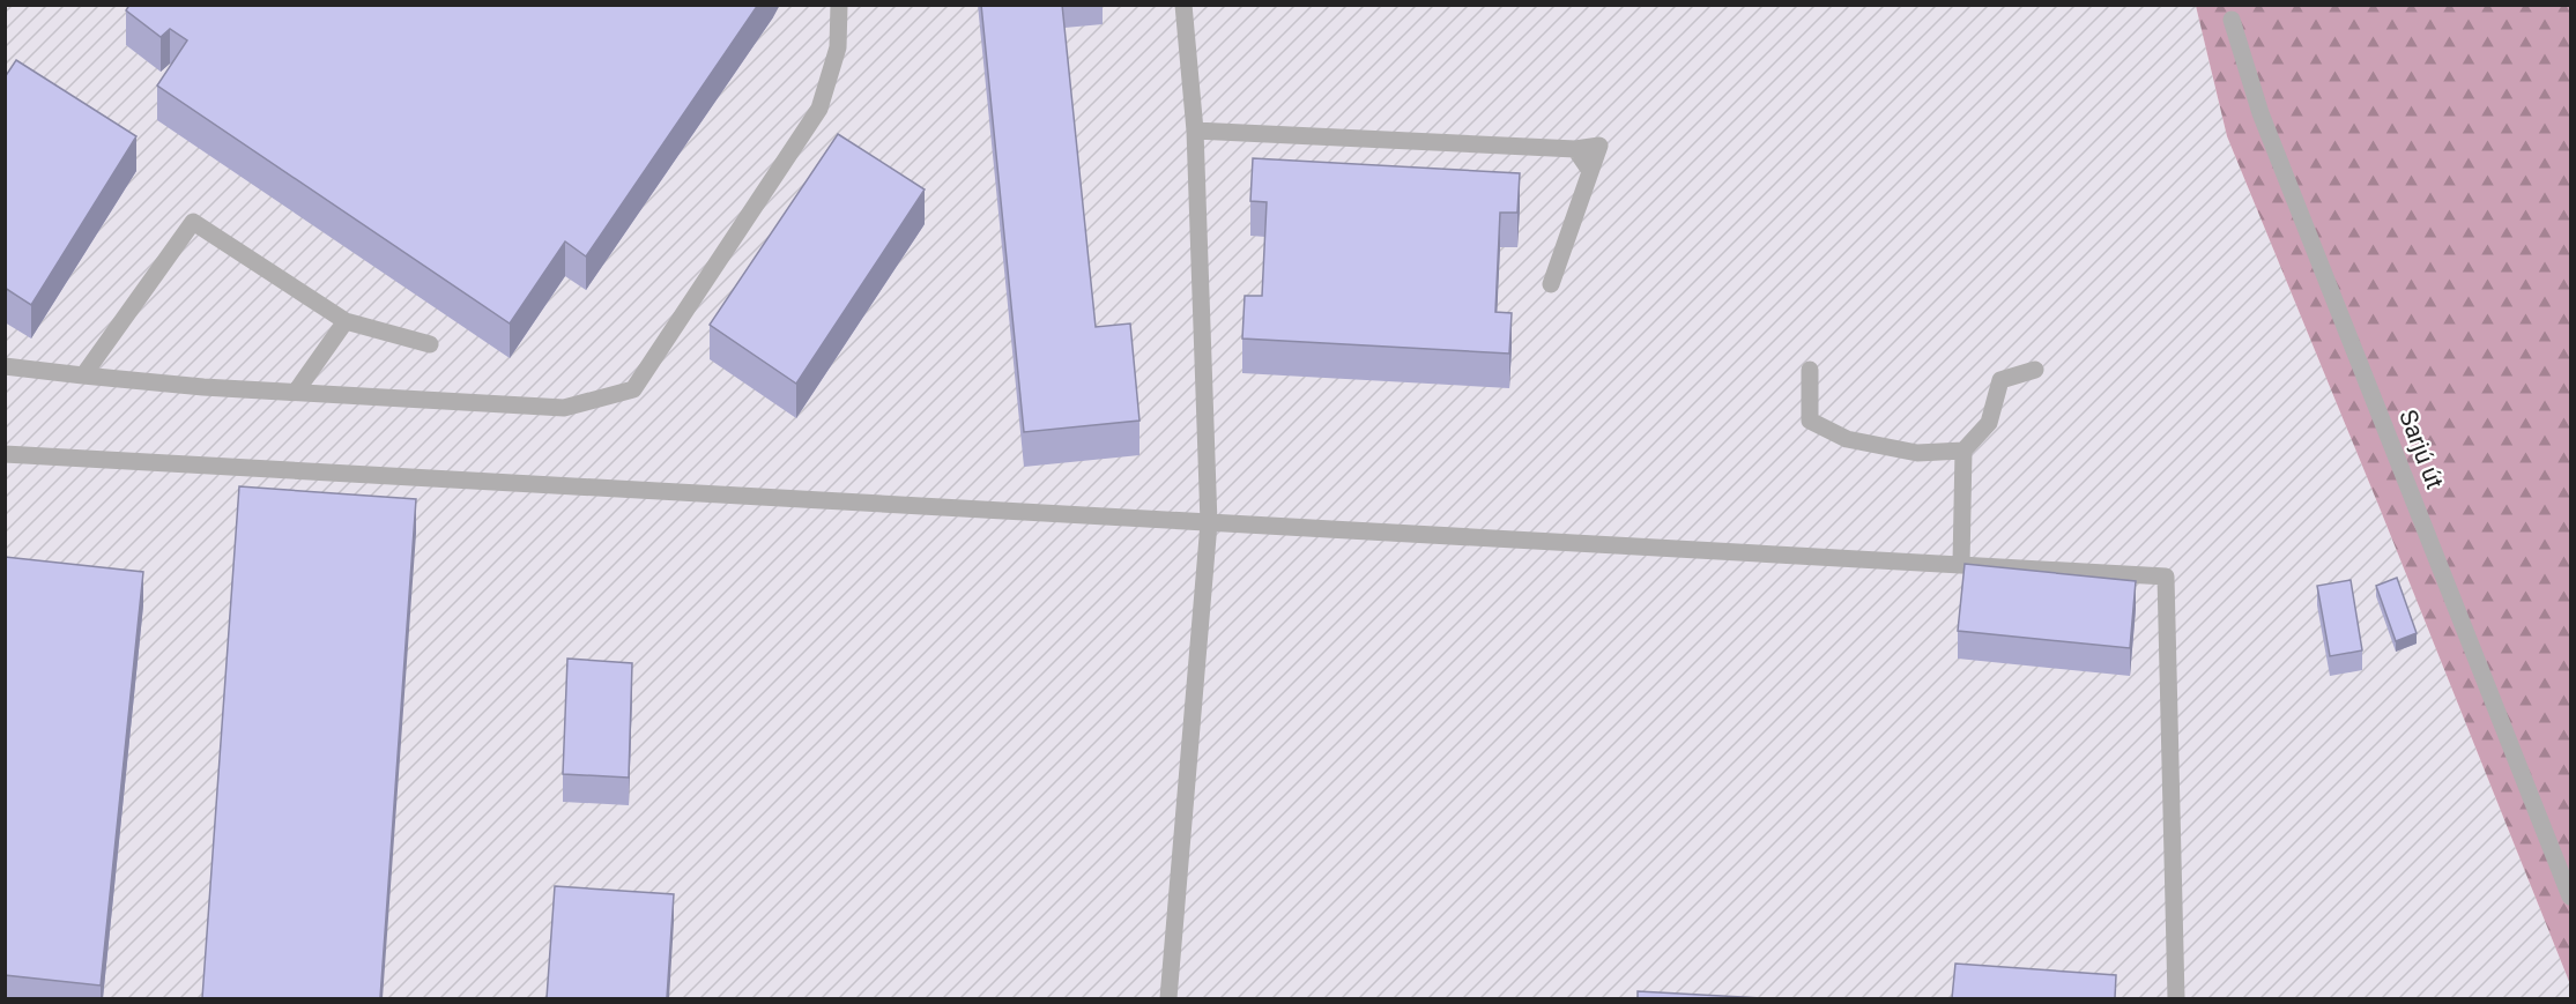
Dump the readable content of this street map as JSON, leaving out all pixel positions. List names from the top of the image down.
{
  "streets": {
    "lane": ["Sarjú út"]
  }
}
